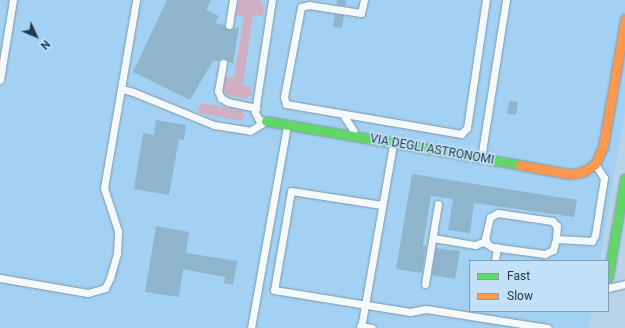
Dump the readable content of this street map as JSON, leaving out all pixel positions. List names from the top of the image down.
{
  "streets": {
    "street": ["VIA DEGLI ASTRONOMI"]
  },
  "legend": ["Fast", "Slow"],
  "north": "bottom right"
}
